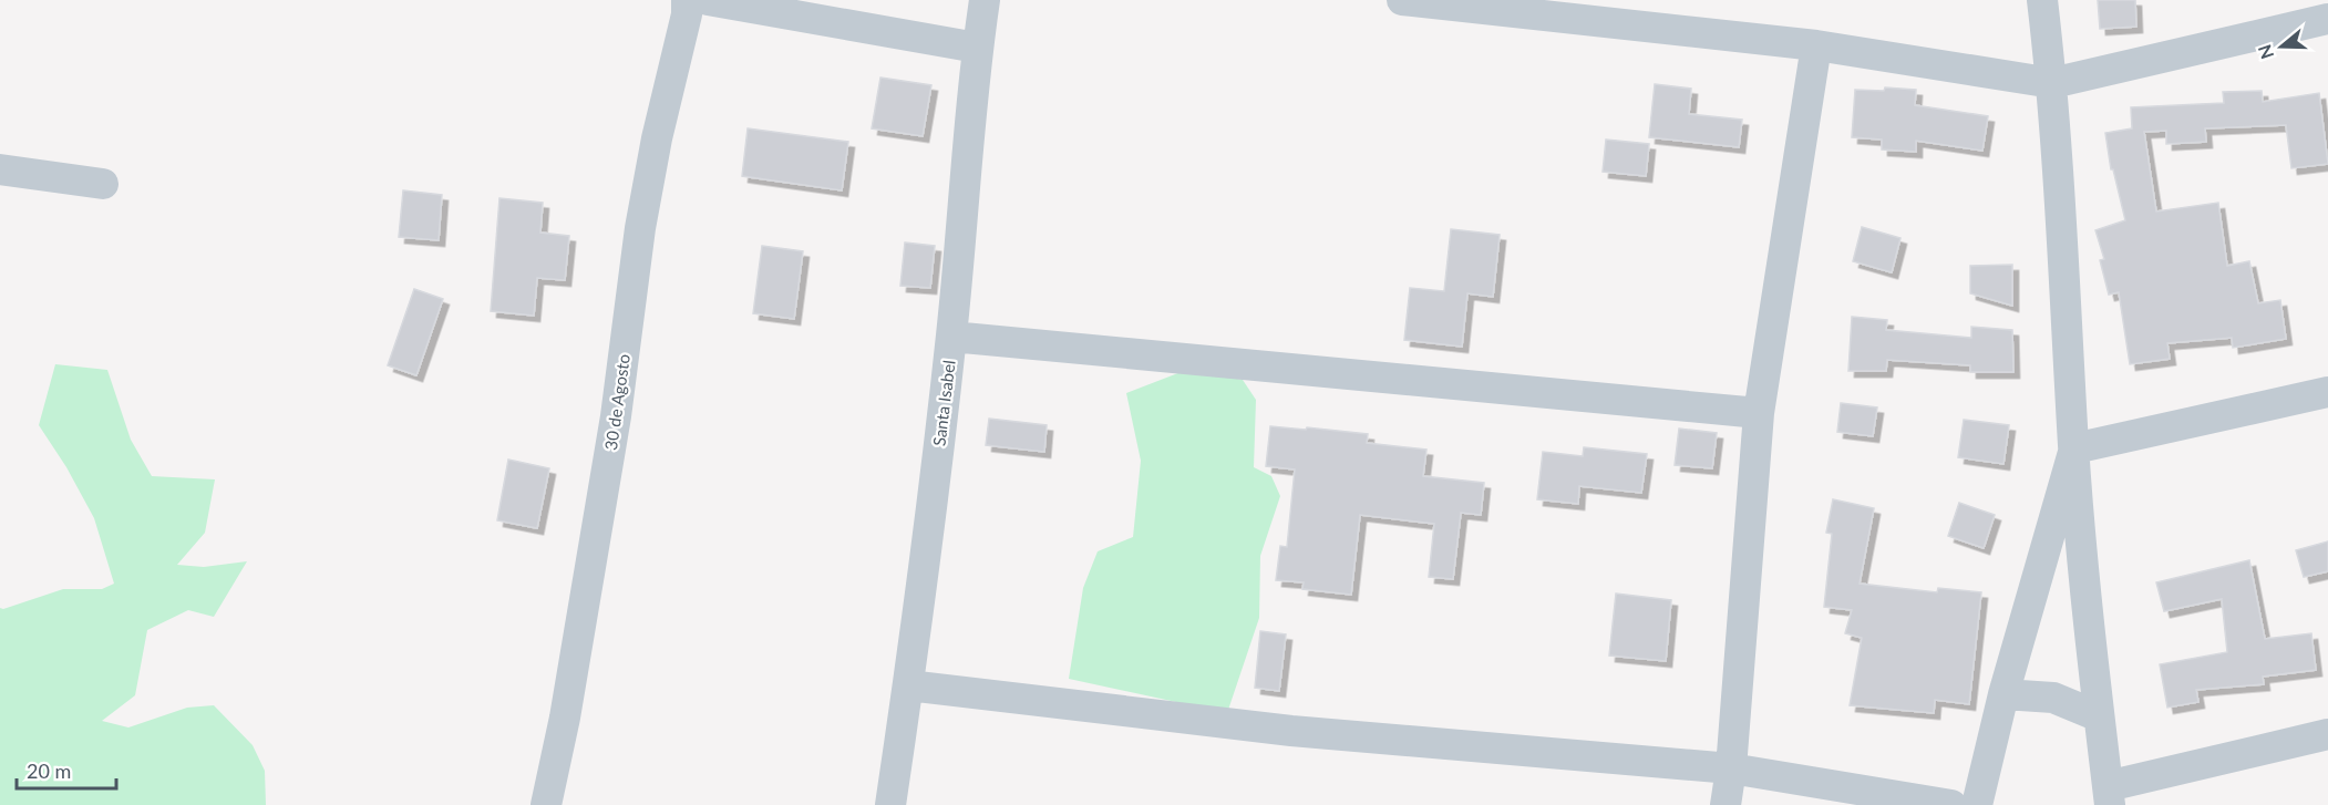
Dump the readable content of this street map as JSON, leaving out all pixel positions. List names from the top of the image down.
{
  "streets": {
    "street": ["30 de Agosto", "Santa Isabel"]
  },
  "scale_bar": "20 m",
  "north": "left"
}
